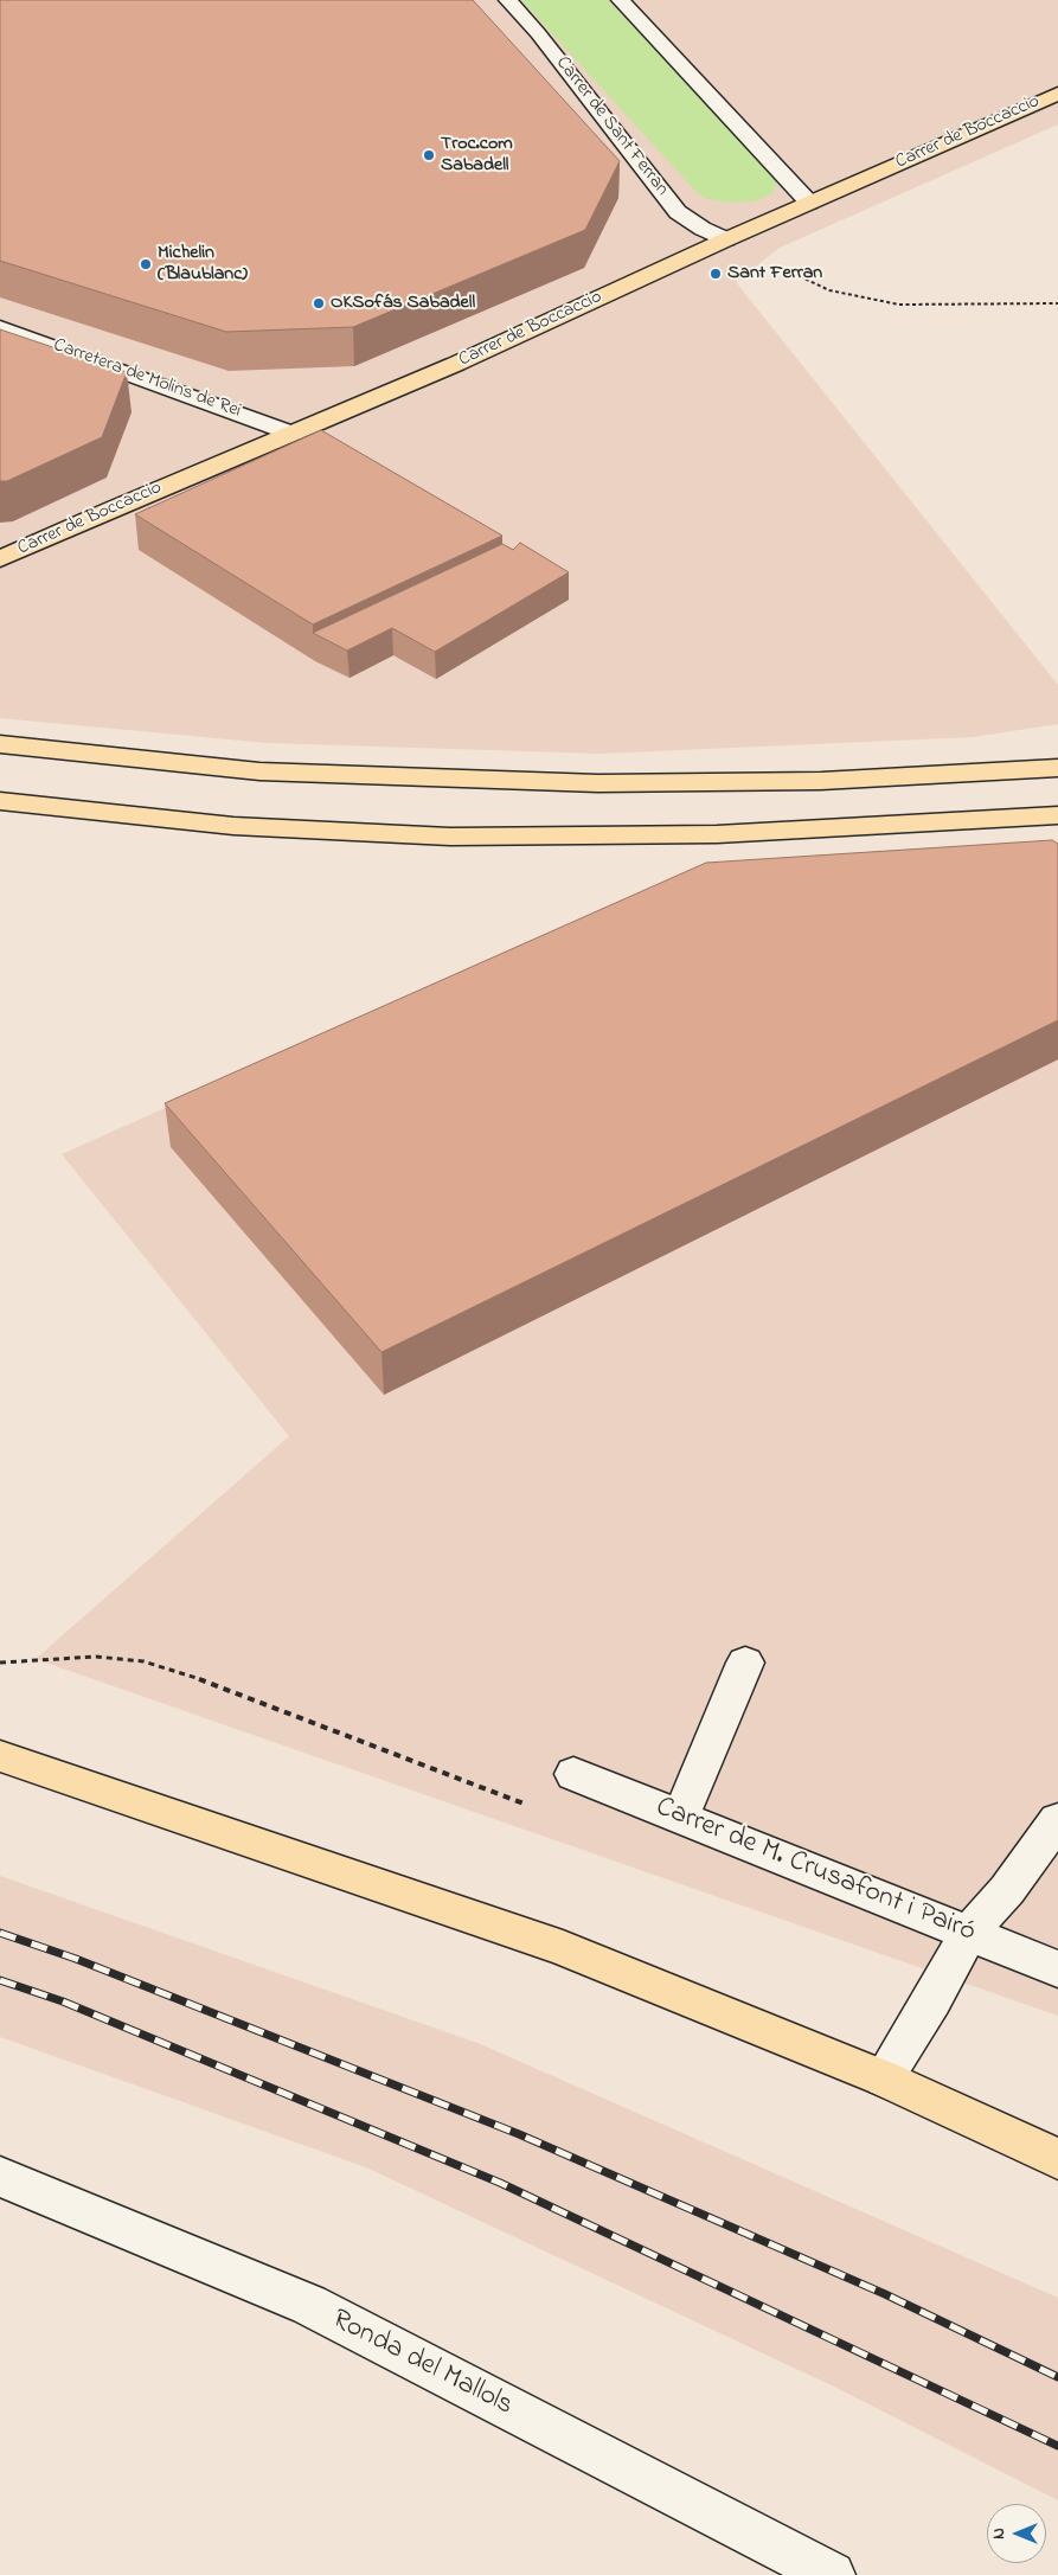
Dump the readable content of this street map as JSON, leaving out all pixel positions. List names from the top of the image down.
{
  "streets": {
    "main road": ["Carrer de Boccaccio"],
    "street": [
      "Carrer de Sant Ferran",
      "Carretera de Molins de Rei",
      "Carrer de M. Crusafont i Pairó",
      "Ronda del Mallols"
    ]
  },
  "crossings": [
    ["Carrer de Sant Ferran", "Carrer de Boccaccio"],
    ["Carrer de Boccaccio", "Carretera de Molins de Rei"]
  ],
  "places": [
    "Troc.com Sabadell",
    "Michelin (Blaublanc)",
    "Sant Ferran",
    "OKSofás Sabadell"
  ],
  "north": "left"
}
